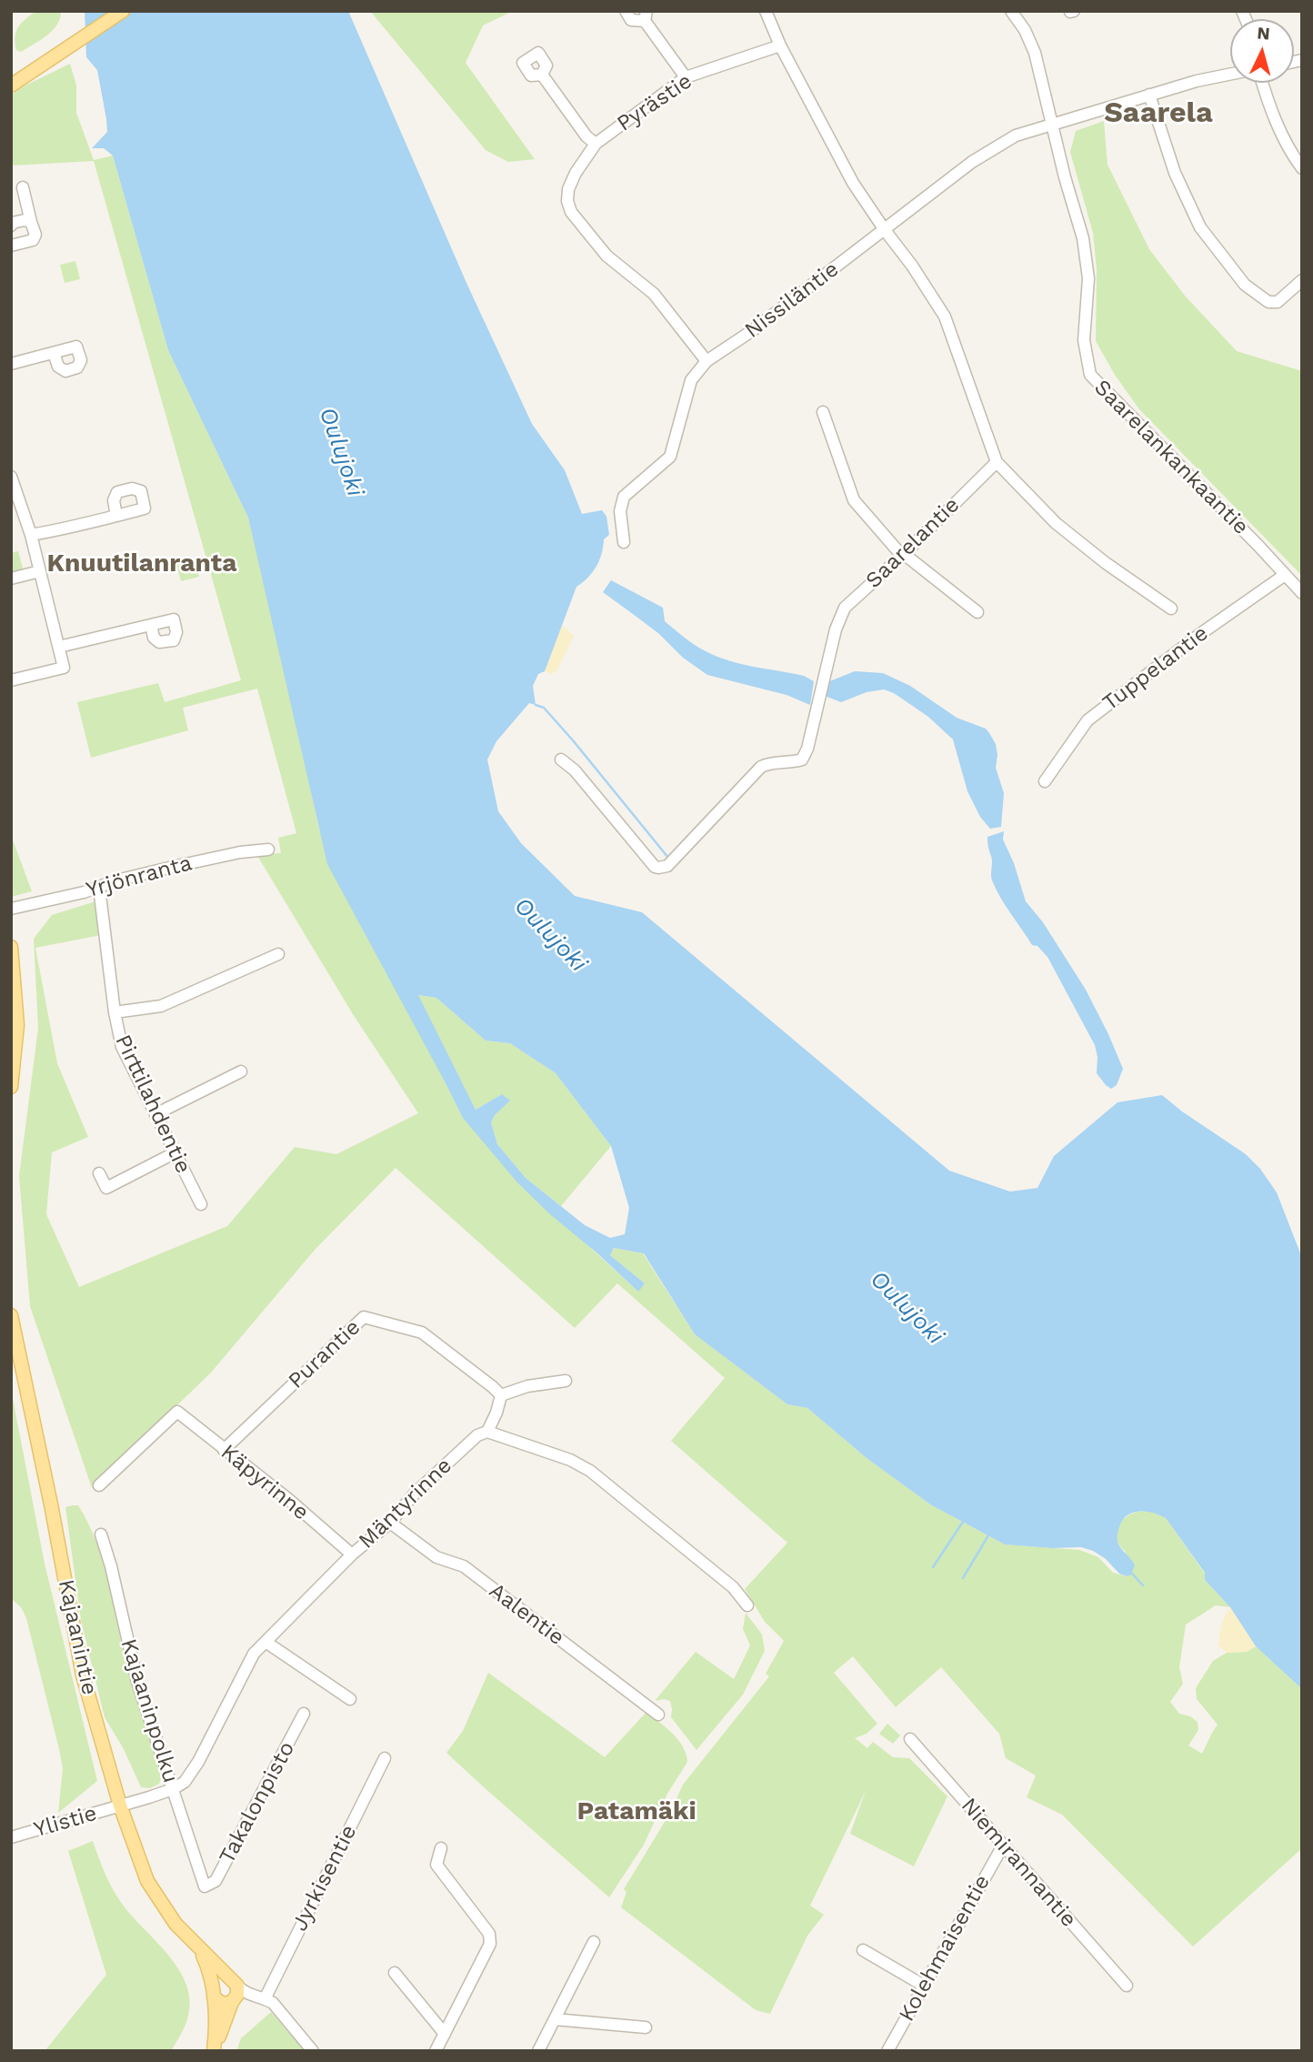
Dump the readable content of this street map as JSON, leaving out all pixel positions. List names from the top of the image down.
{
  "streets": {
    "main road": ["Kajaanintie"],
    "street": [
      "Pyrästie",
      "Nissiläntie",
      "Saarelankankaantie",
      "Saarelantie",
      "Tuppelantie",
      "Yrjönranta",
      "Pirttilahdentie",
      "Purantie",
      "Käpyrinne",
      "Mäntyrinne",
      "Aalentie",
      "Kajaaninpolku",
      "Takalonpisto",
      "Ylistie",
      "Niemirannantie",
      "Jyrkisentie",
      "Kolehmaisentie"
    ]
  },
  "crossings": [
    ["Pyrästie", "Nissiläntie"],
    ["Nissiläntie", "Saarelankankaantie"],
    ["Saarelankankaantie", "Tuppelantie"],
    ["Yrjönranta", "Pirttilahdentie"],
    ["Purantie", "Käpyrinne"],
    ["Käpyrinne", "Mäntyrinne"],
    ["Mäntyrinne", "Aalentie"],
    ["Mäntyrinne", "Kajaanintie"],
    ["Mäntyrinne", "Kajaaninpolku"],
    ["Mäntyrinne", "Ylistie"],
    ["Kajaanintie", "Ylistie"],
    ["Kajaanintie", "Jyrkisentie"],
    ["Kajaaninpolku", "Takalonpisto"],
    ["Niemirannantie", "Kolehmaisentie"]
  ],
  "districts": ["Saarela", "Knuutilanranta", "Patamäki"],
  "water": ["Oulujoki"],
  "north": "top"
}
